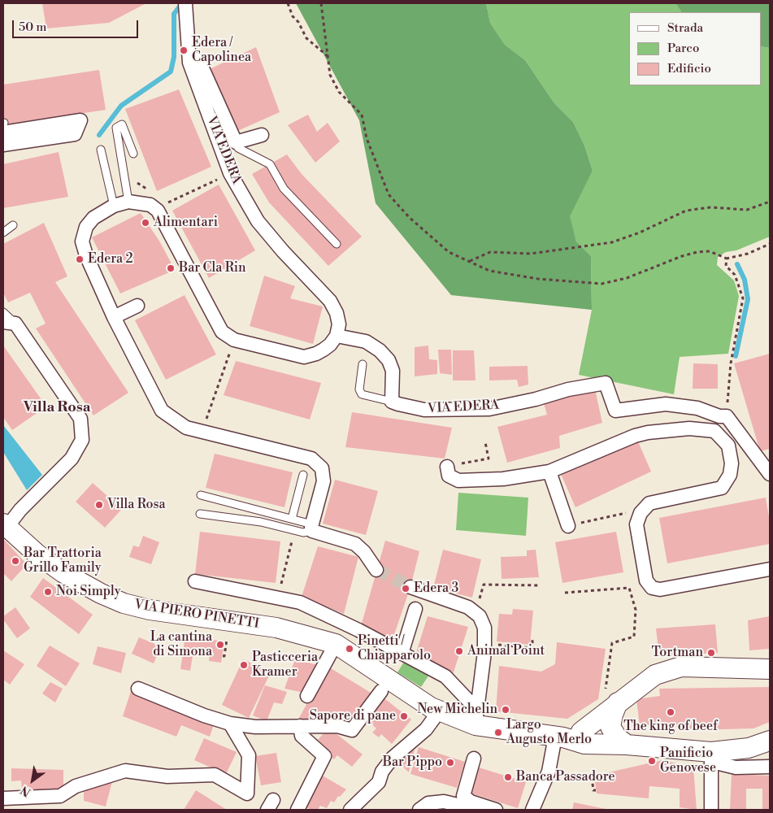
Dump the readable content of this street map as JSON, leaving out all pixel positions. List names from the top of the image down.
{
  "streets": {
    "street": ["VIA EDERA", "VIA PIERO PINETTI"]
  },
  "districts": ["Villa Rosa"],
  "places": [
    "Edera / Capolinea",
    "Alimentari",
    "Edera 2",
    "Bar Cla Rin",
    "Villa Rosa",
    "Bar Trattoria Grillo Family",
    "Edera 3",
    "Noi Simply",
    "La cantina di Simona",
    "Pinetti / Chiapparolo",
    "Animal Point",
    "Tortman",
    "Pasticceria Kramer",
    "New Michelin",
    "The king of beef",
    "Sapore di pane",
    "Largo Augusto Merlo",
    "Panificio Genovese",
    "Bar Pippo",
    "Banca Passadore"
  ],
  "legend": ["Strada", "Parco", "Edificio"],
  "scale_bar": "50 m",
  "north": "bottom left"
}
